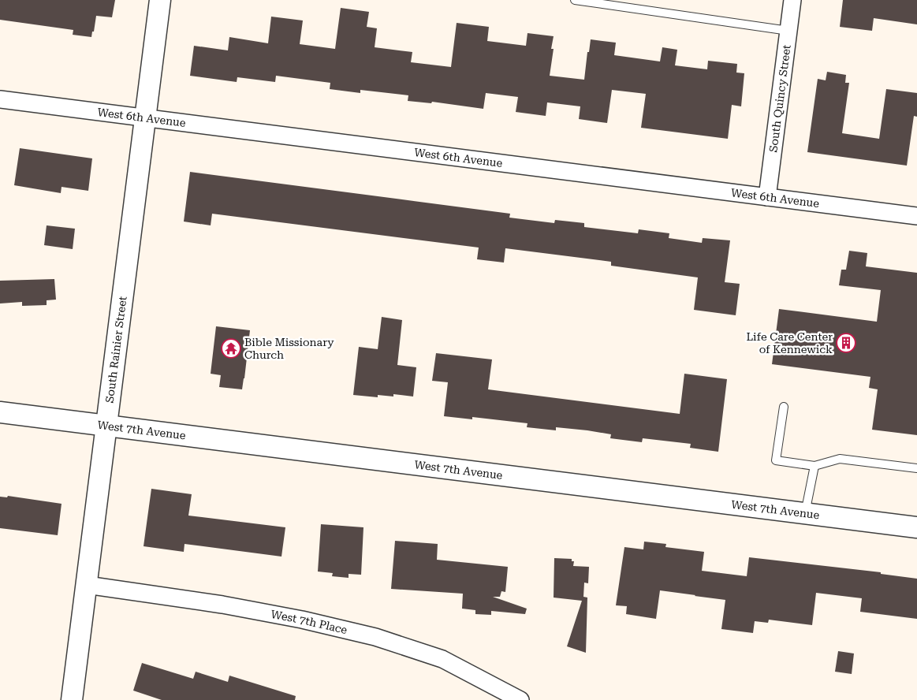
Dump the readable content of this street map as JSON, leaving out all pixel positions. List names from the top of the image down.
{
  "streets": {
    "street": [
      "South Quincy Street",
      "West 6th Avenue",
      "South Rainier Street",
      "West 7th Avenue",
      "West 7th Place"
    ]
  },
  "crossings": [
    ["South Quincy Street", "West 6th Avenue"],
    ["West 6th Avenue", "South Rainier Street"],
    ["South Rainier Street", "West 7th Avenue"],
    ["South Rainier Street", "West 7th Place"]
  ],
  "places": {
    "building": ["Life Care Center of Kennewick"],
    "temple": ["Bible Missionary Church"]
  }
}
